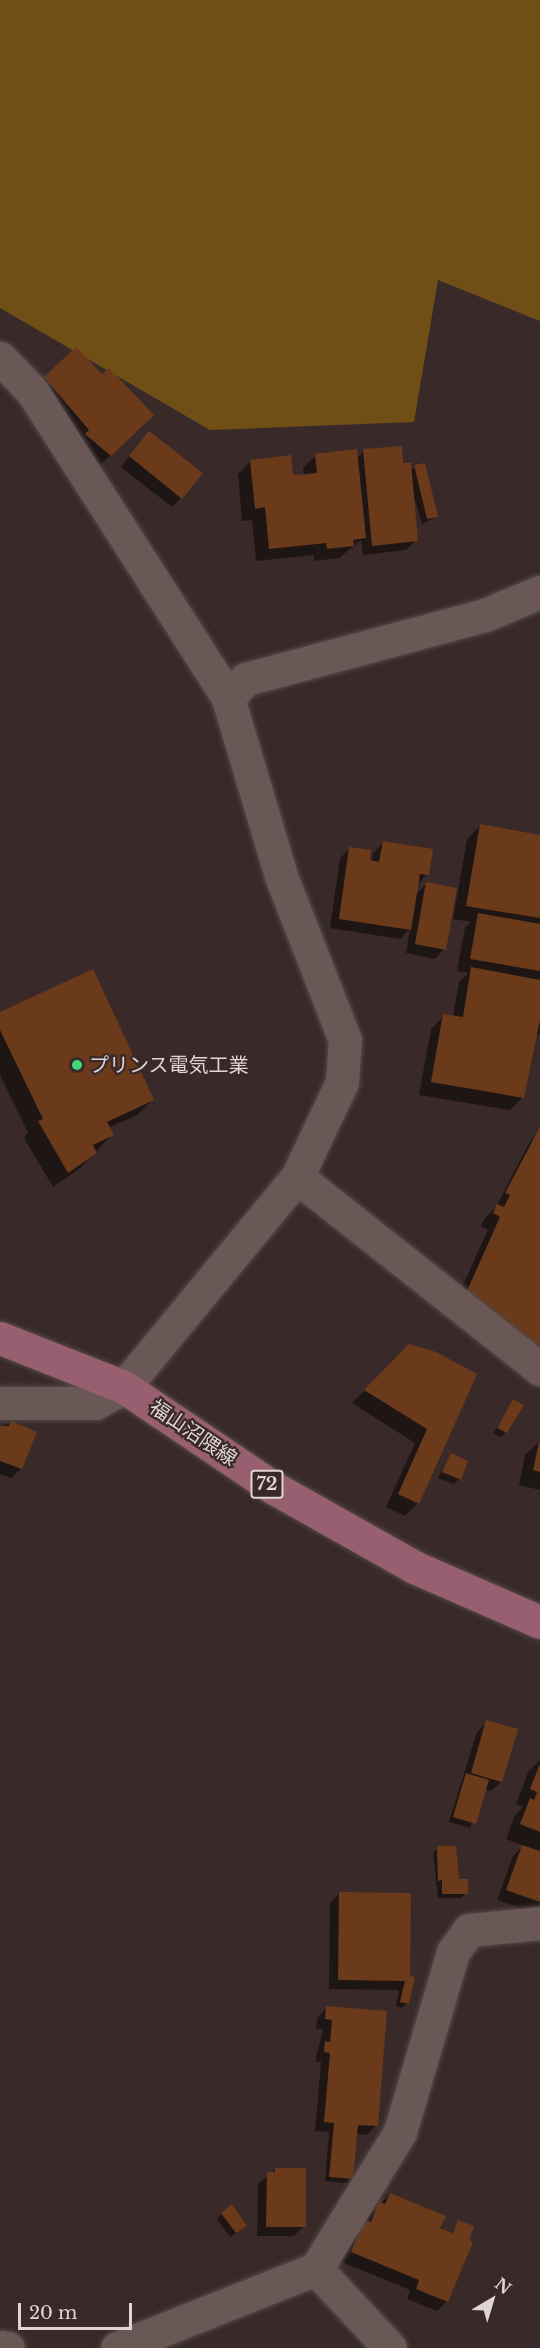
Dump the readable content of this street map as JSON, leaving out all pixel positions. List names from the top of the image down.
{
  "streets": {
    "main road": ["福山沼隈線", "72"]
  },
  "places": ["プリンス電気工業"],
  "scale_bar": "20 m",
  "north": "top right"
}
